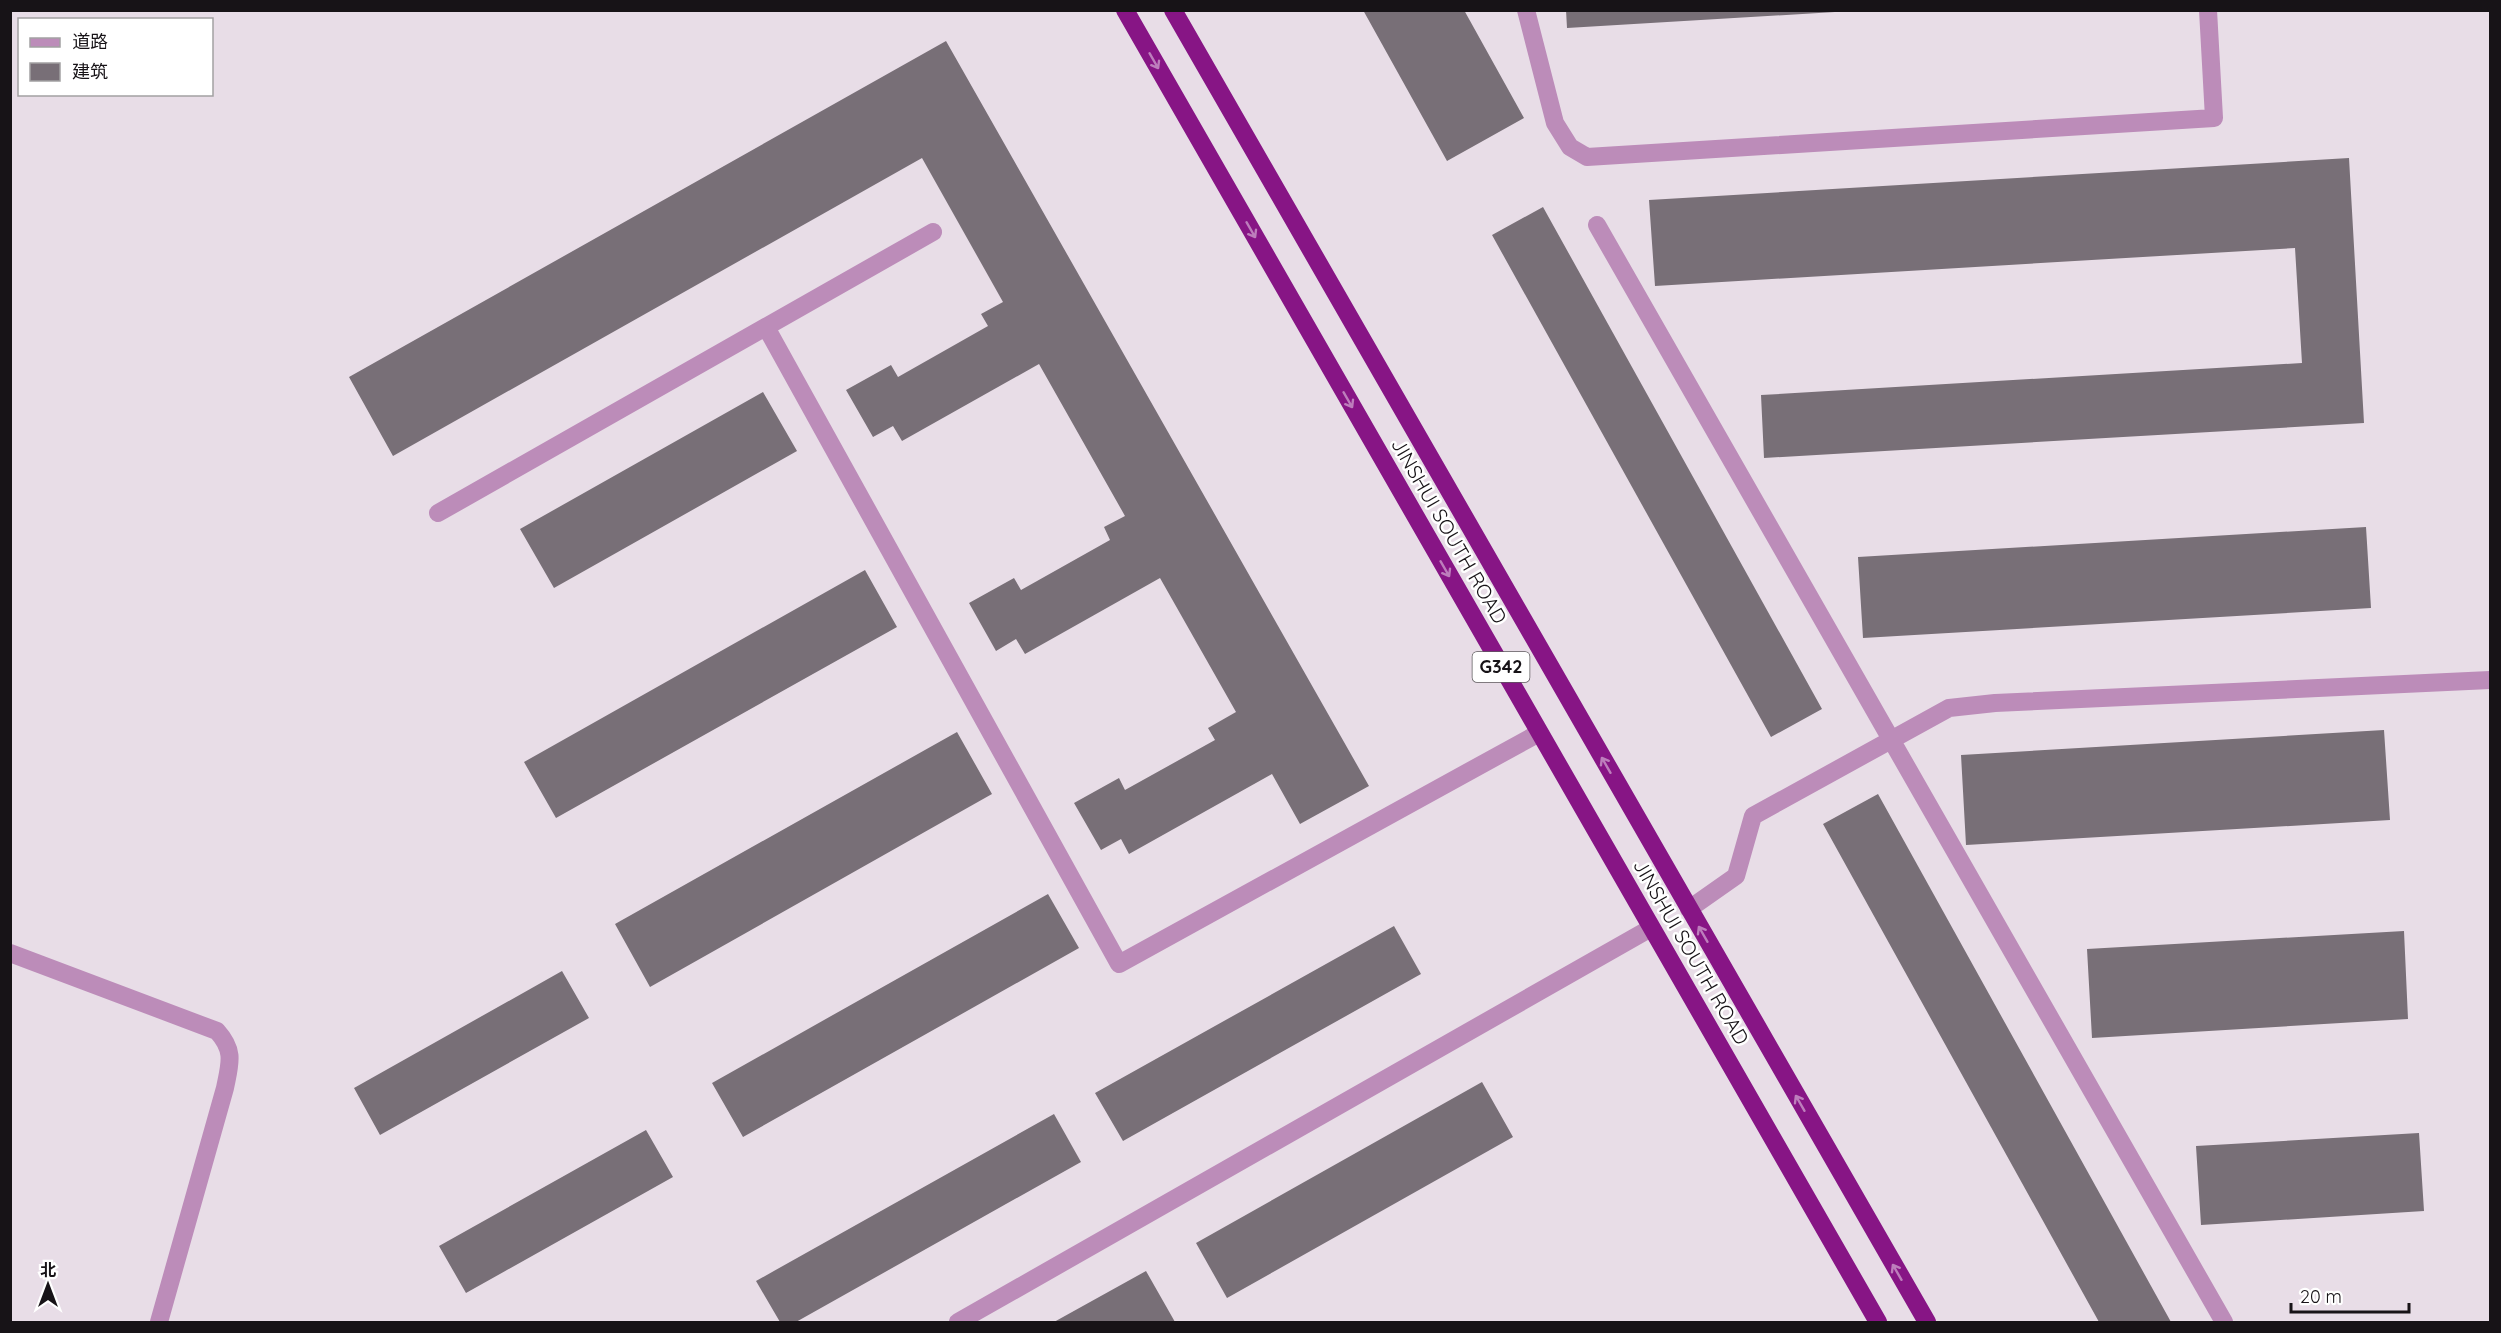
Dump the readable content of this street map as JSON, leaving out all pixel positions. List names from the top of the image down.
{
  "streets": {
    "highway": ["JINSHUI SOUTH ROAD", "G342"]
  },
  "legend": ["道路", "建筑"],
  "scale_bar": "20 m",
  "north": "top"
}
